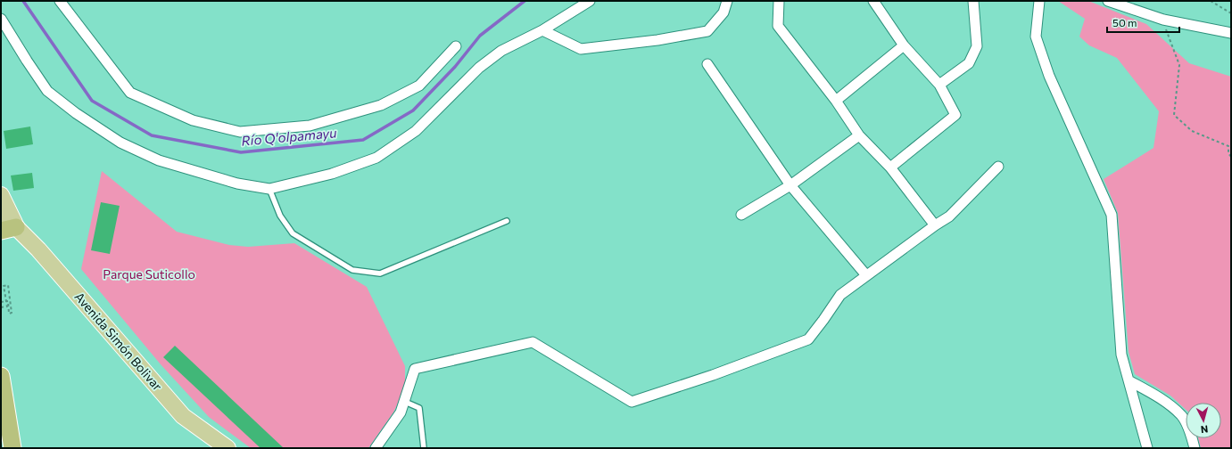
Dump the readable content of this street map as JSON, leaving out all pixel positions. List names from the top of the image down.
{
  "streets": {
    "main road": ["Avenida Simón Bolivar"]
  },
  "water": ["Río Q'olpamayu"],
  "parks": ["Parque Suticollo"],
  "scale_bar": "50 m",
  "north": "bottom"
}
